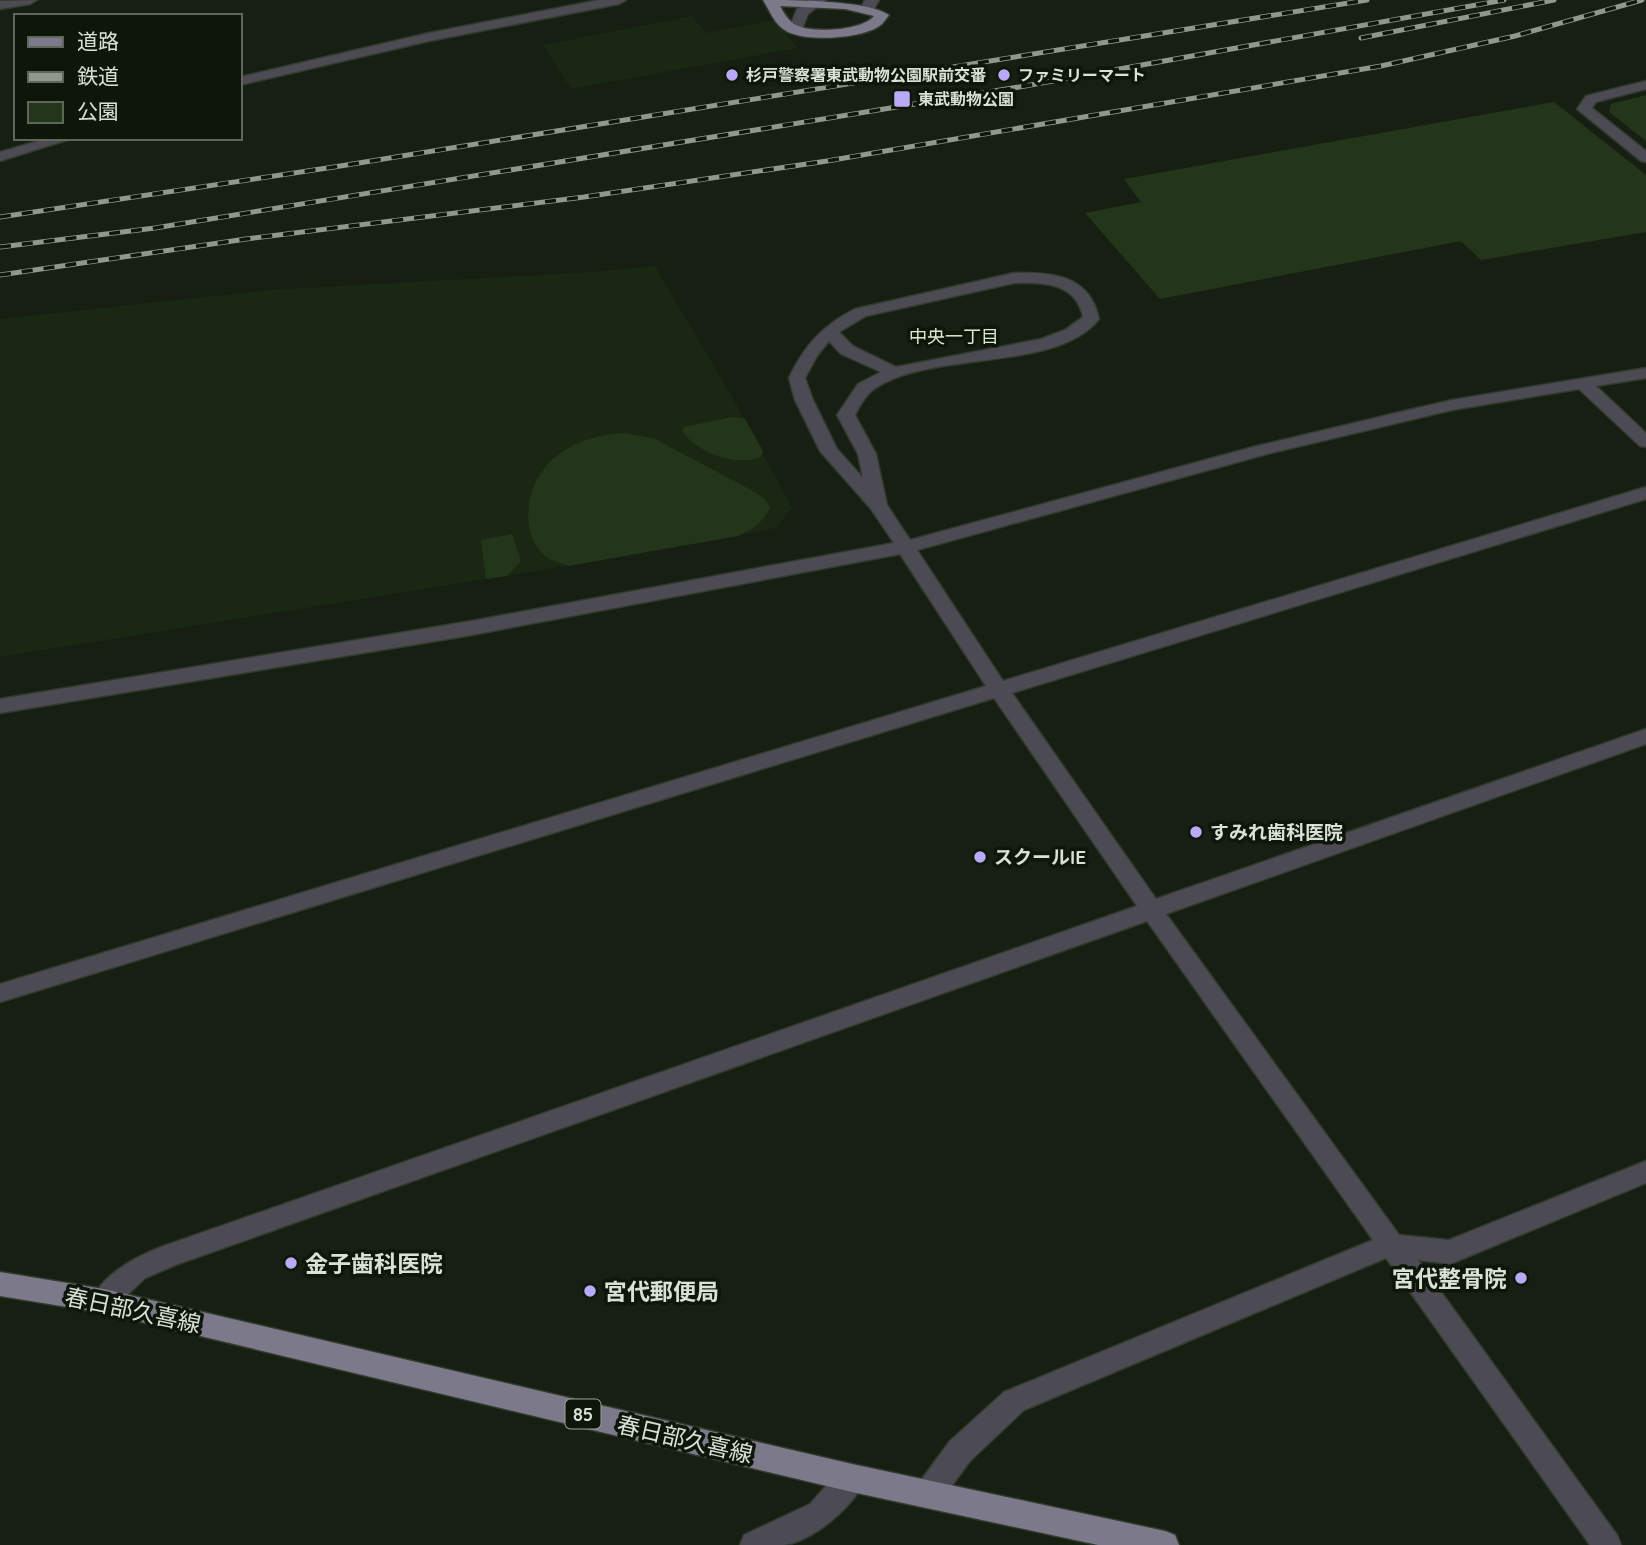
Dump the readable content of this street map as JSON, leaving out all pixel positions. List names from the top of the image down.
{
  "streets": {
    "main road": ["春日部久喜線", "85"]
  },
  "districts": ["中央一丁目"],
  "places": {
    "other": [
      "杉戸警察署東武動物公園駅前交番",
      "ファミリーマート",
      "すみれ歯科医院",
      "スクールIE",
      "金子歯科医院",
      "宮代整骨院",
      "宮代郵便局"
    ],
    "transit": ["東武動物公園"]
  },
  "legend": ["道路", "鉄道", "公園"]
}
